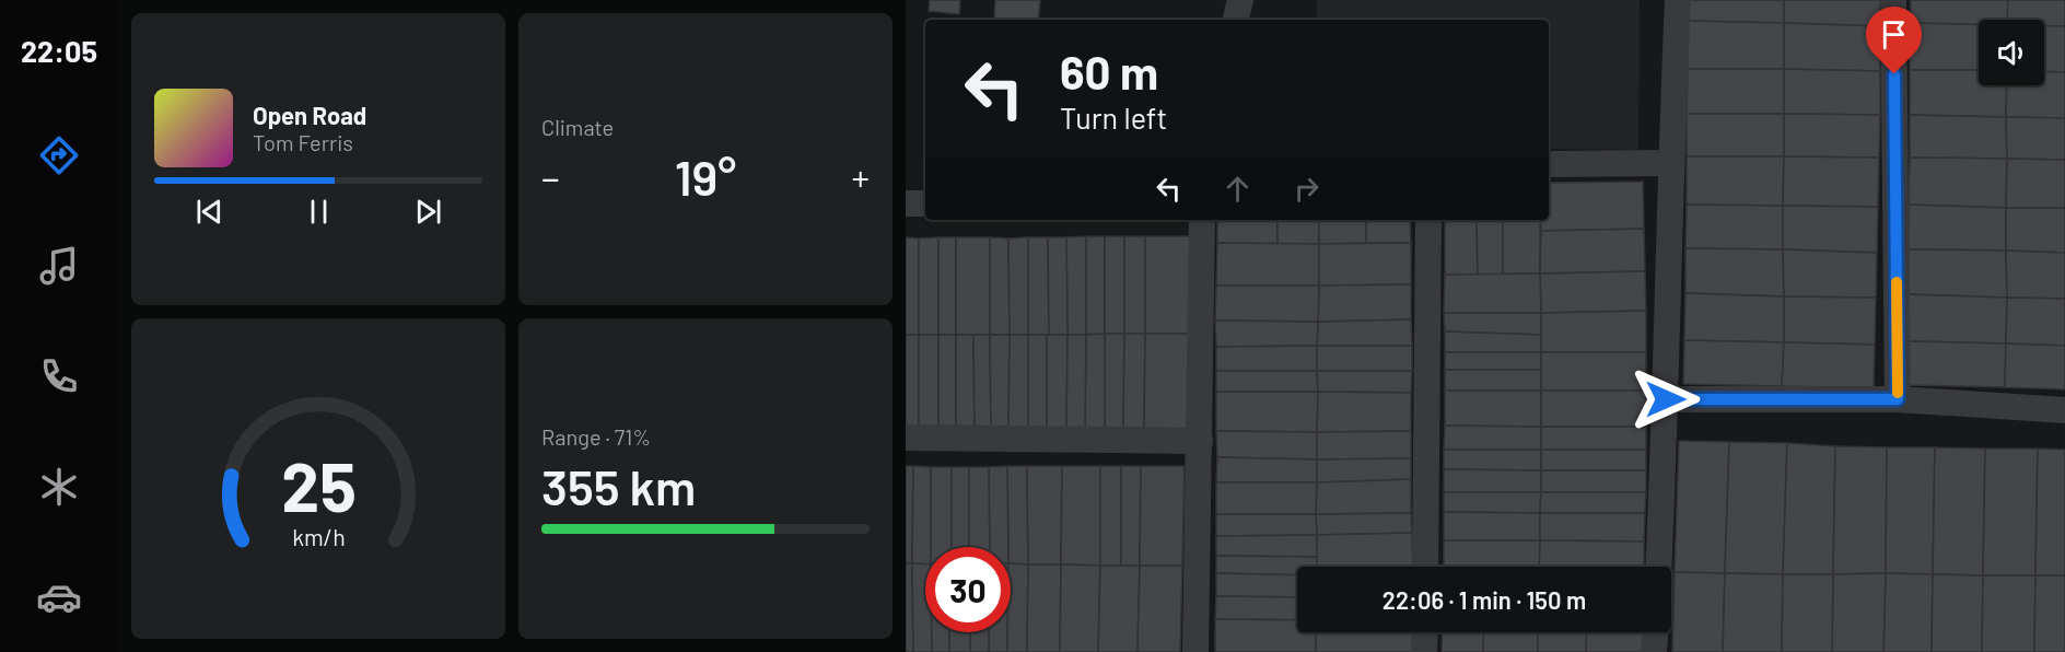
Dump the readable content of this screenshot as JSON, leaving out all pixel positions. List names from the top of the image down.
{
  "page": {
    "tabs": "22:05",
    "tile": [
      "Climate",
      ["Range · 71%", "355 km"]
    ],
    "turn": ["60 m", "Turn left"],
    "song": ["Open Road", "Tom Ferris"],
    "heat": ["−", "19°", "+"],
    "limit": "30",
    "trip": "22:06 · 1 min · 150 m",
    "gauge": ["25", "km/h"]
  }
}
